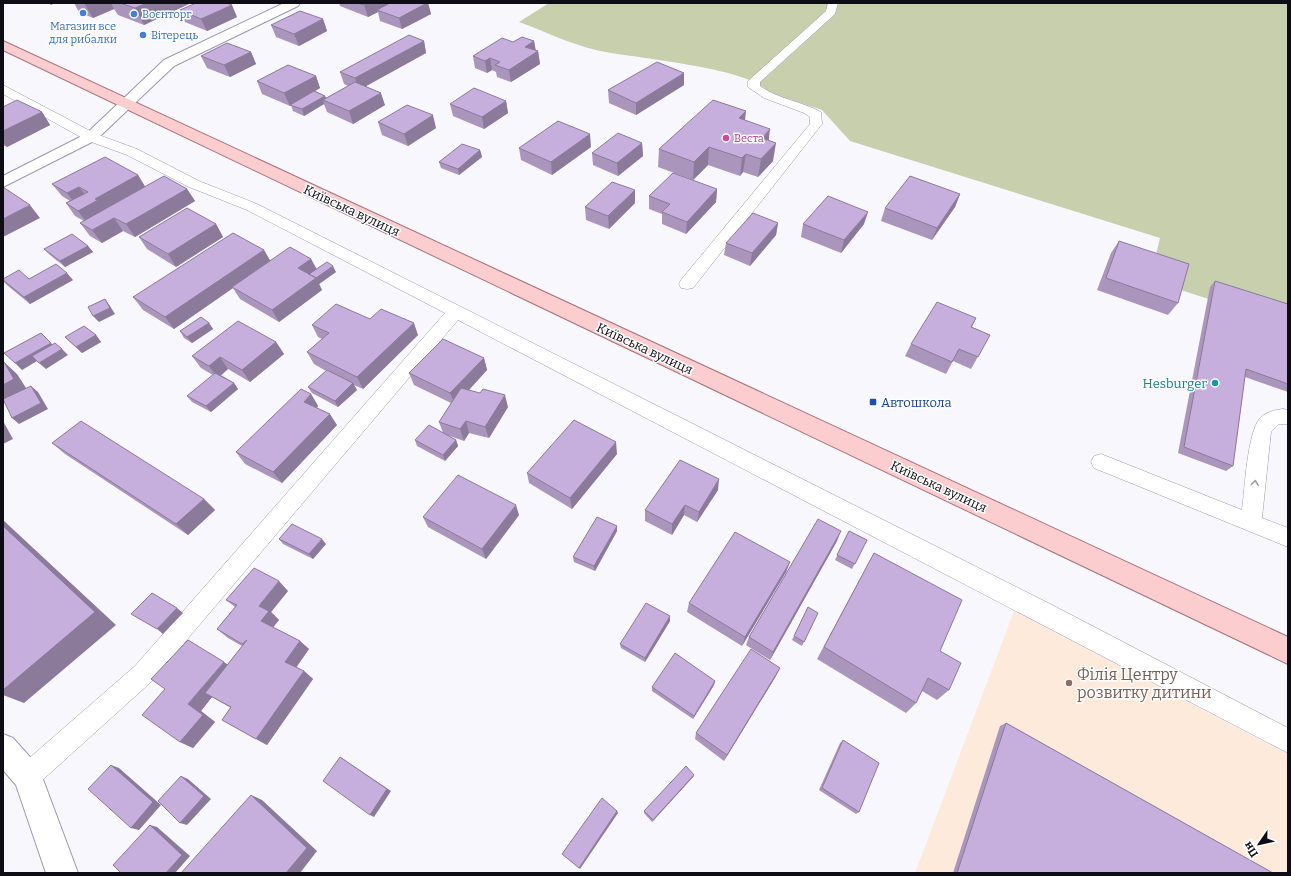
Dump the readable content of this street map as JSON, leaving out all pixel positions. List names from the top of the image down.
{
  "streets": {
    "main road": ["Київська вулиця"]
  },
  "places": {
    "other": [
      "Магазин все для рибалки",
      "Воєнторг",
      "Вітерець",
      "Веста",
      "Hesburger",
      "Філія Центру розвитку дитини"
    ],
    "transit": ["Автошкола"]
  },
  "north": "bottom left"
}
